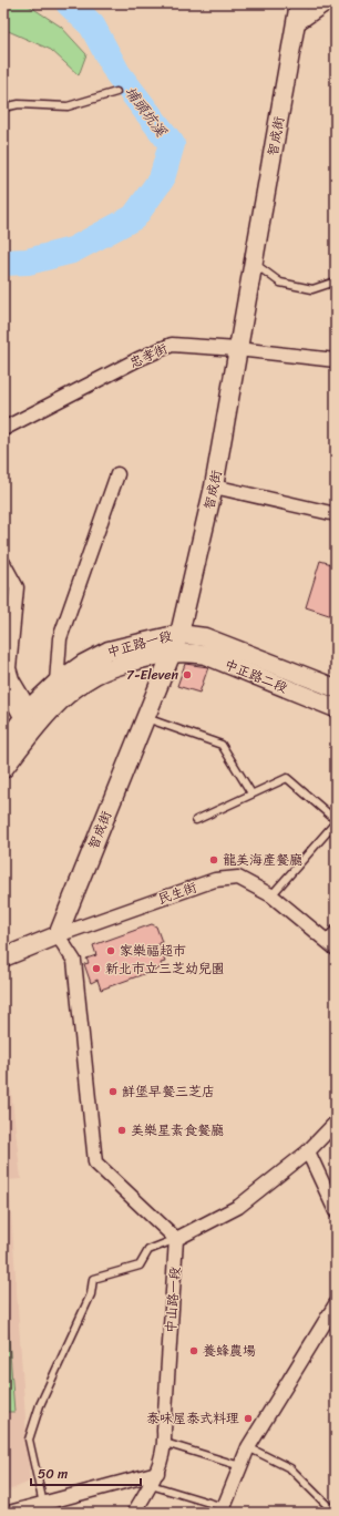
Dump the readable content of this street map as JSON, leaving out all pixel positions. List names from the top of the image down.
{
  "streets": {
    "street": [
      "智成街",
      "忠孝街",
      "中正路一段",
      "中正路二段",
      "民生街",
      "中山路一段"
    ]
  },
  "crossings": [
    ["智成街", "忠孝街"],
    ["智成街", "中正路一段"],
    ["智成街", "中正路二段"],
    ["智成街", "民生街"],
    ["中正路一段", "中正路二段"]
  ],
  "water": ["埔頭坑溪"],
  "places": [
    "7-Eleven",
    "龍美海產餐廳",
    "家樂福超市",
    "新北市立三芝幼兒園",
    "鮮堡早餐三芝店",
    "美樂星素食餐廳",
    "養蜂農場",
    "泰味屋泰式料理"
  ],
  "scale_bar": "50 m"
}
